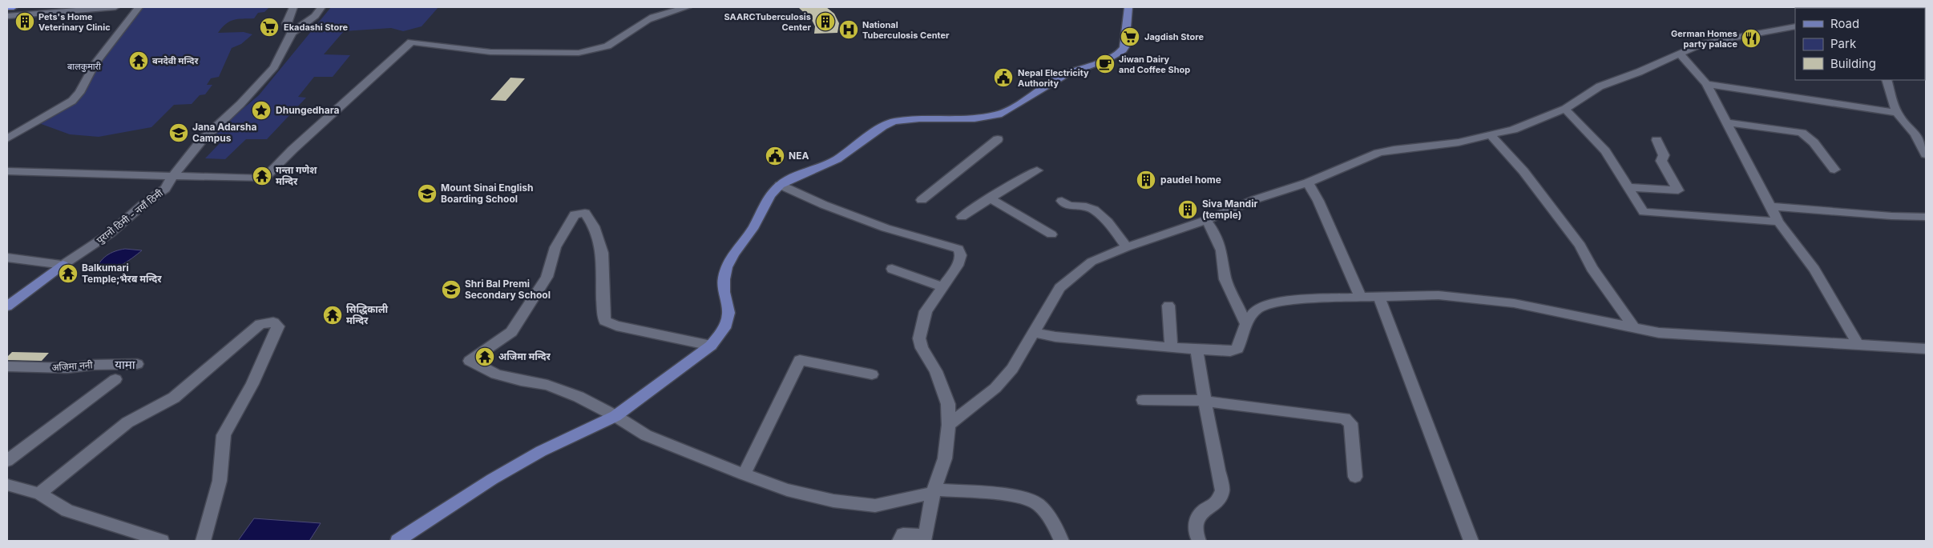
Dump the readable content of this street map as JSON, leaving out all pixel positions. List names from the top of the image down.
{
  "streets": {
    "main road": ["पुरानो ठिमी - नयाँ ठिमी"],
    "street": ["अजिमा ननी"]
  },
  "districts": ["बालकुमारी", "यामा"],
  "places": {
    "building": [
      "Pets's Home Veterinary Clinic",
      "SAARCTuberculosis Center",
      "paudel home",
      "Siva Mandir (temple)"
    ],
    "supermarket": ["Ekadashi Store", "Jagdish Store"],
    "hospital": ["National Tuberculosis Center"],
    "restaurant": ["German Homes party palace"],
    "temple": [
      "बनदेवी मन्दिर",
      "गन्ता गणेश मन्दिर",
      "Balkumari Temple;भैरब मन्दिर",
      "सिद्धिकाली मन्दिर",
      "अजिमा मन्दिर"
    ],
    "cafe": ["Jiwan Dairy and Coffee Shop"],
    "public building": ["Nepal Electricity Authority", "NEA"],
    "place": ["Dhungedhara"],
    "school or university": ["Jana Adarsha Campus", "Mount Sinai English Boarding School", "Shri Bal Premi Secondary School"]
  },
  "legend": ["Road", "Park", "Building"]
}
